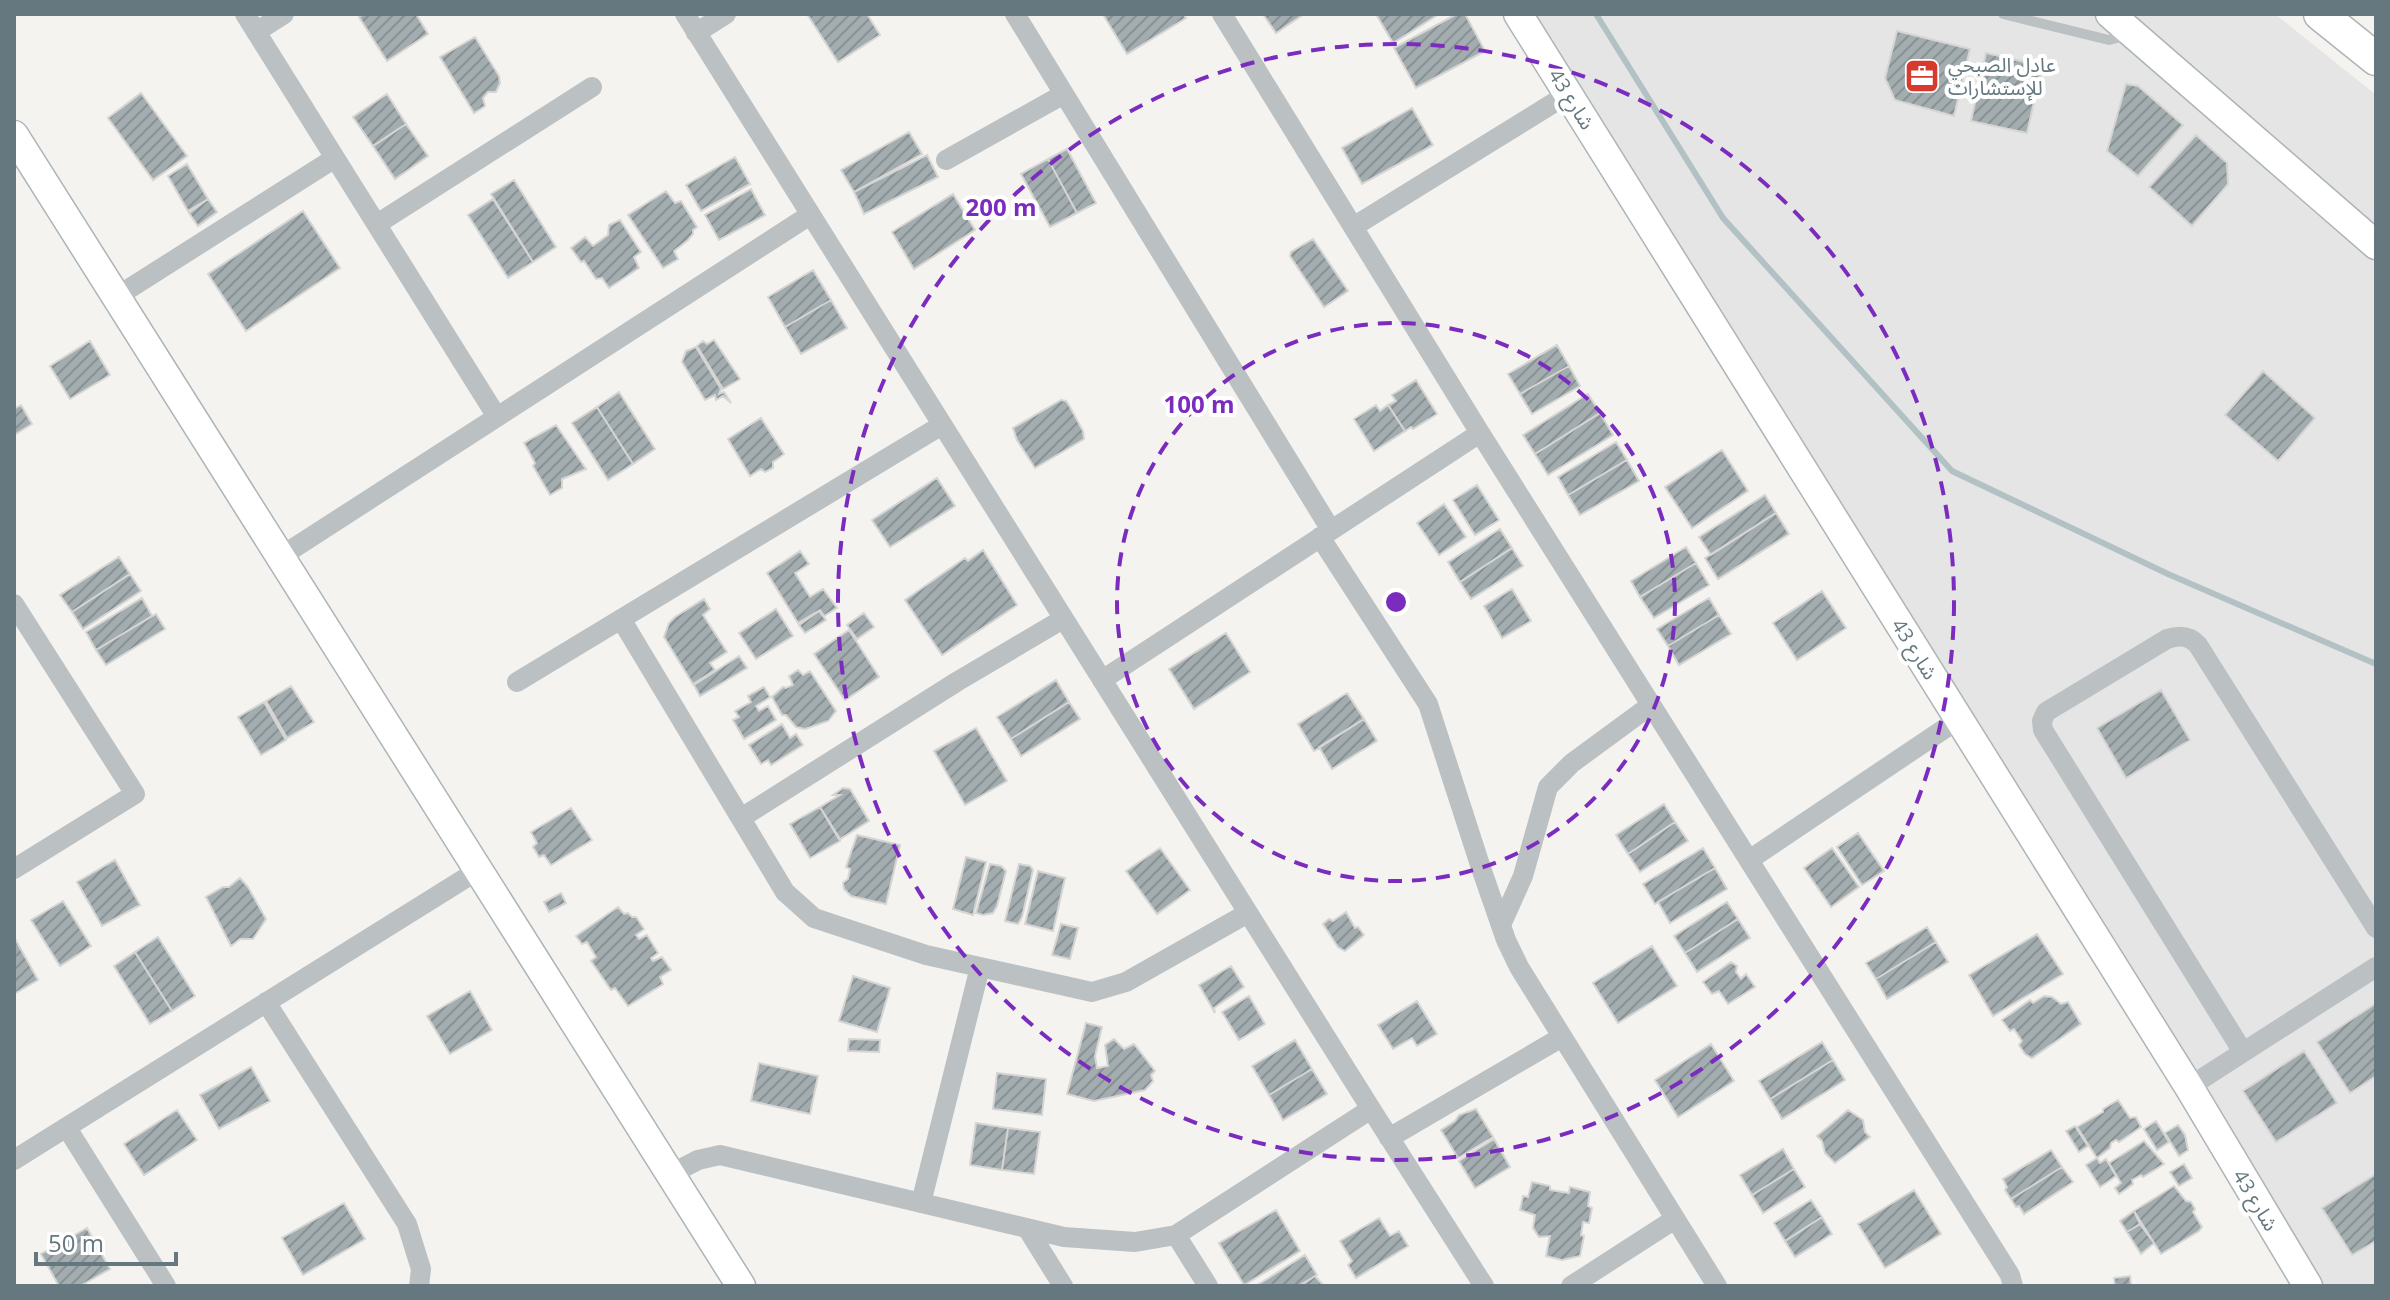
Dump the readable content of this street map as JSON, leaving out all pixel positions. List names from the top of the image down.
{
  "streets": {
    "street": ["شارع 43"]
  },
  "places": {
    "office": ["عادل الصبحي للإستشارات"]
  },
  "scale_bar": "50 m",
  "rings": ["200 m", "100 m"]
}
